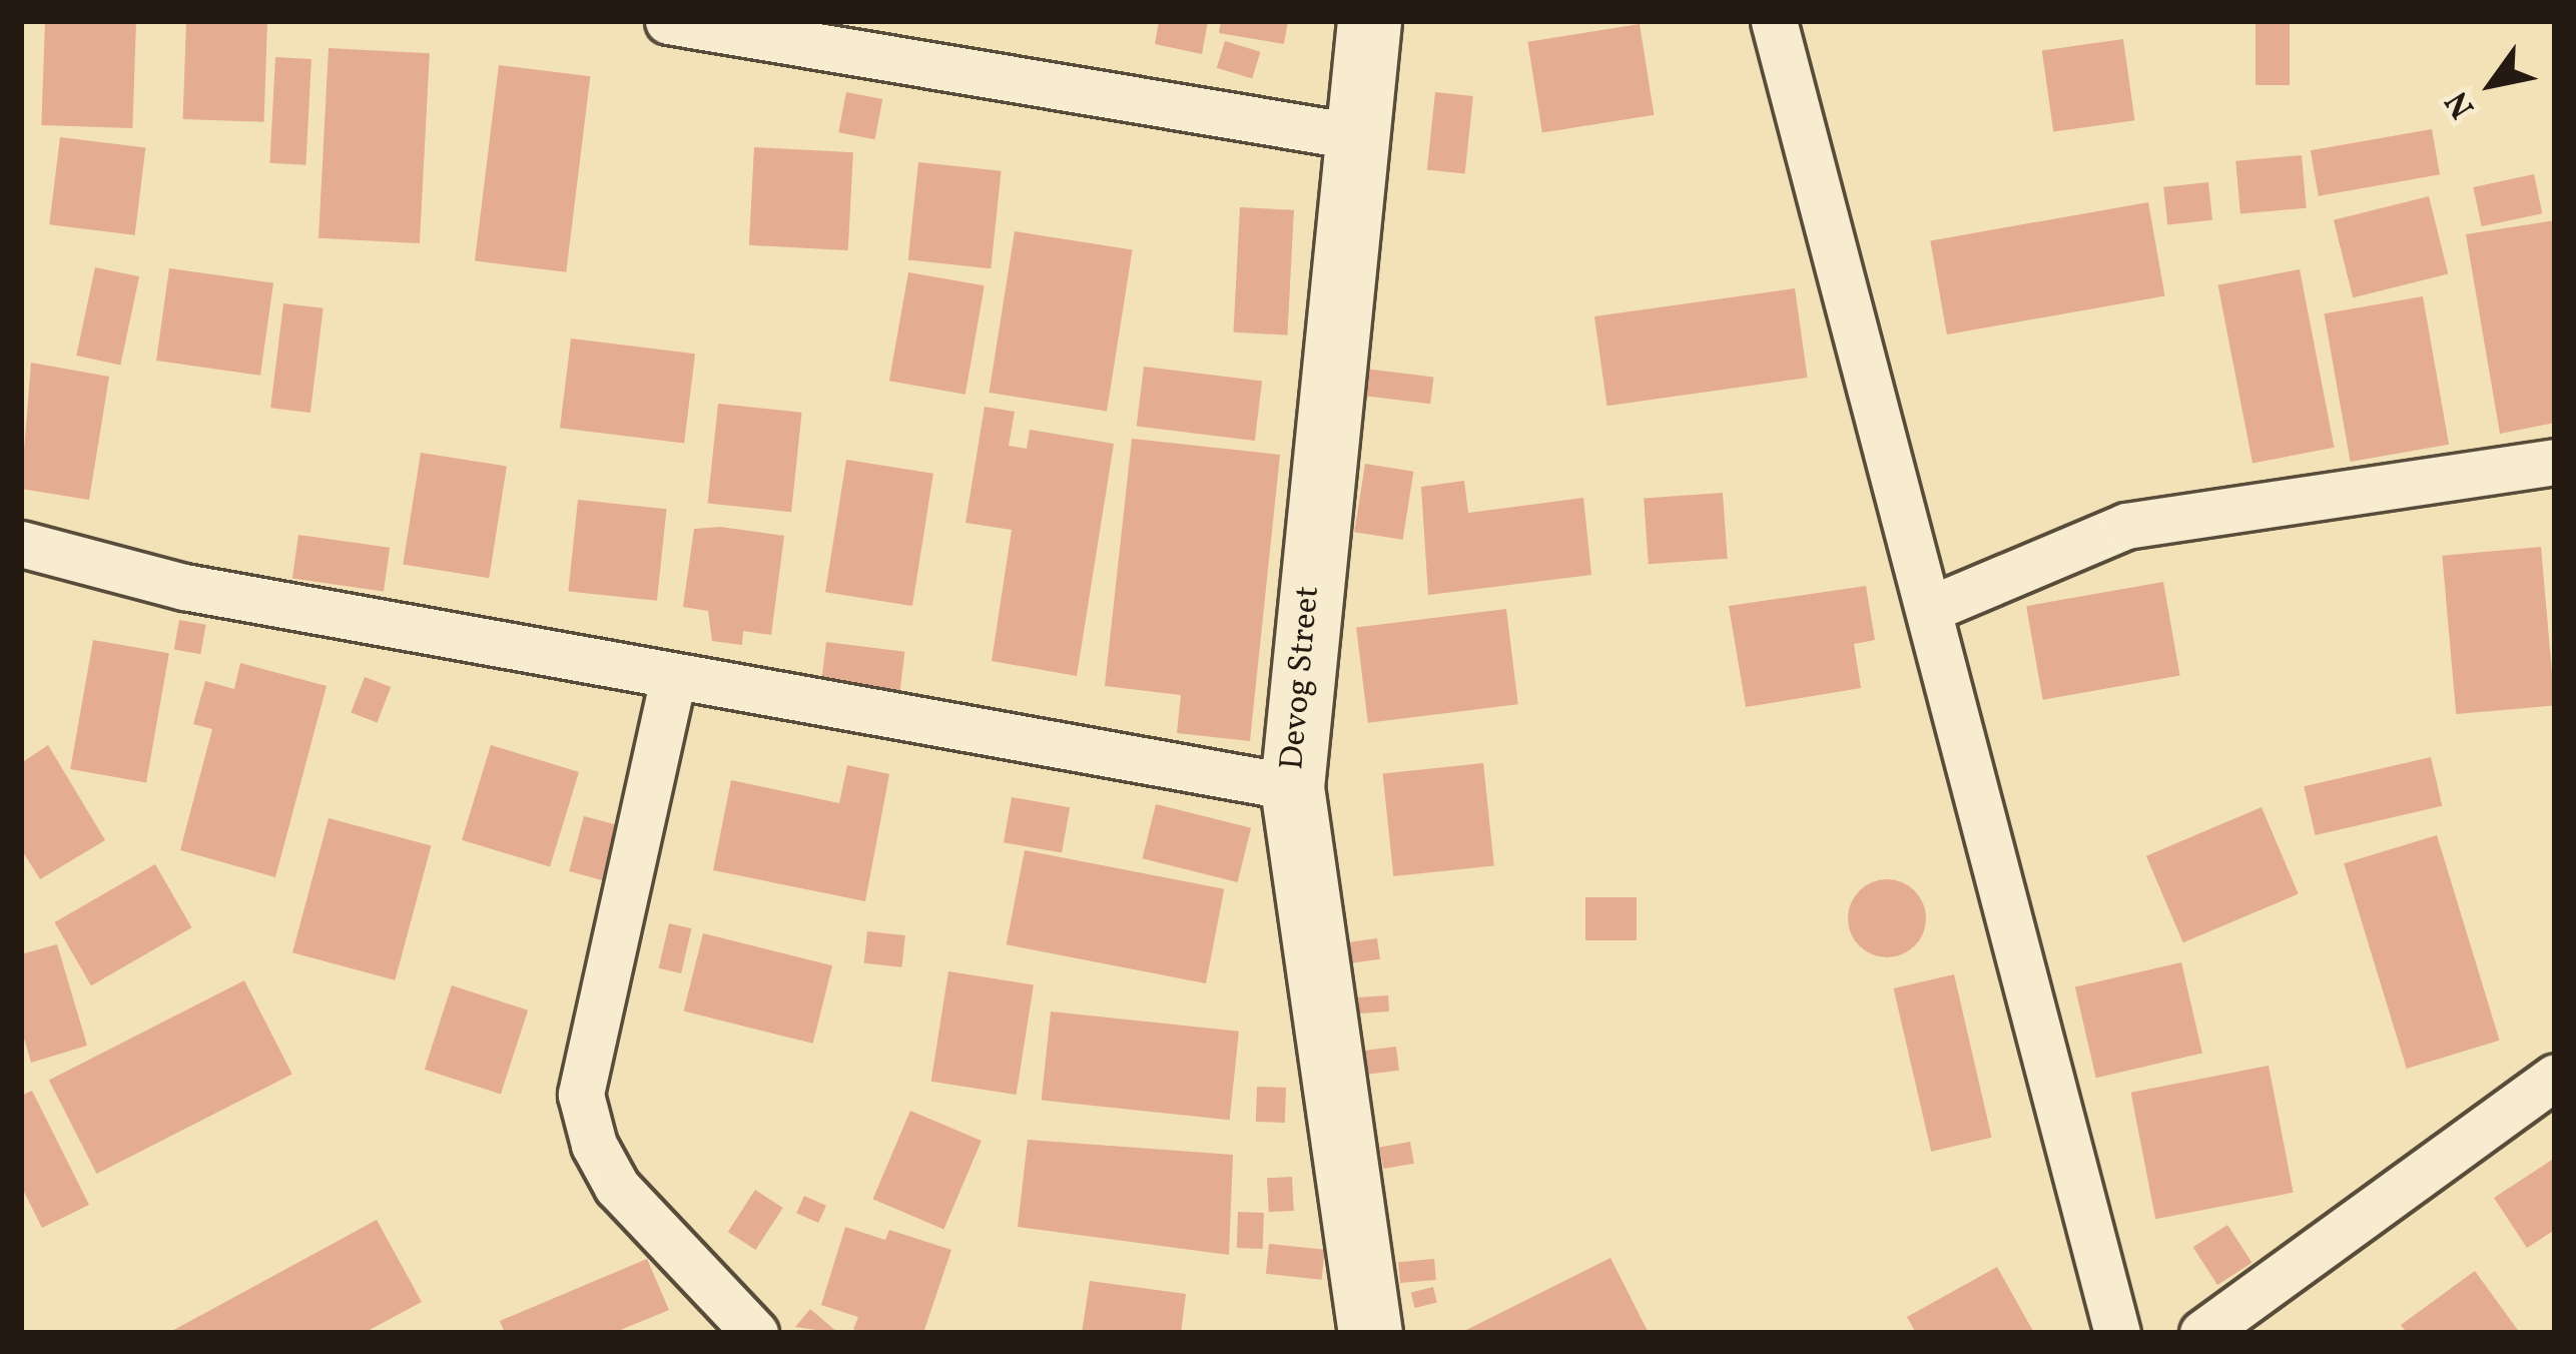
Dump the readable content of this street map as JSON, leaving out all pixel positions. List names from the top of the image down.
{
  "streets": {
    "street": ["Devog Street"]
  },
  "north": "bottom left"
}
